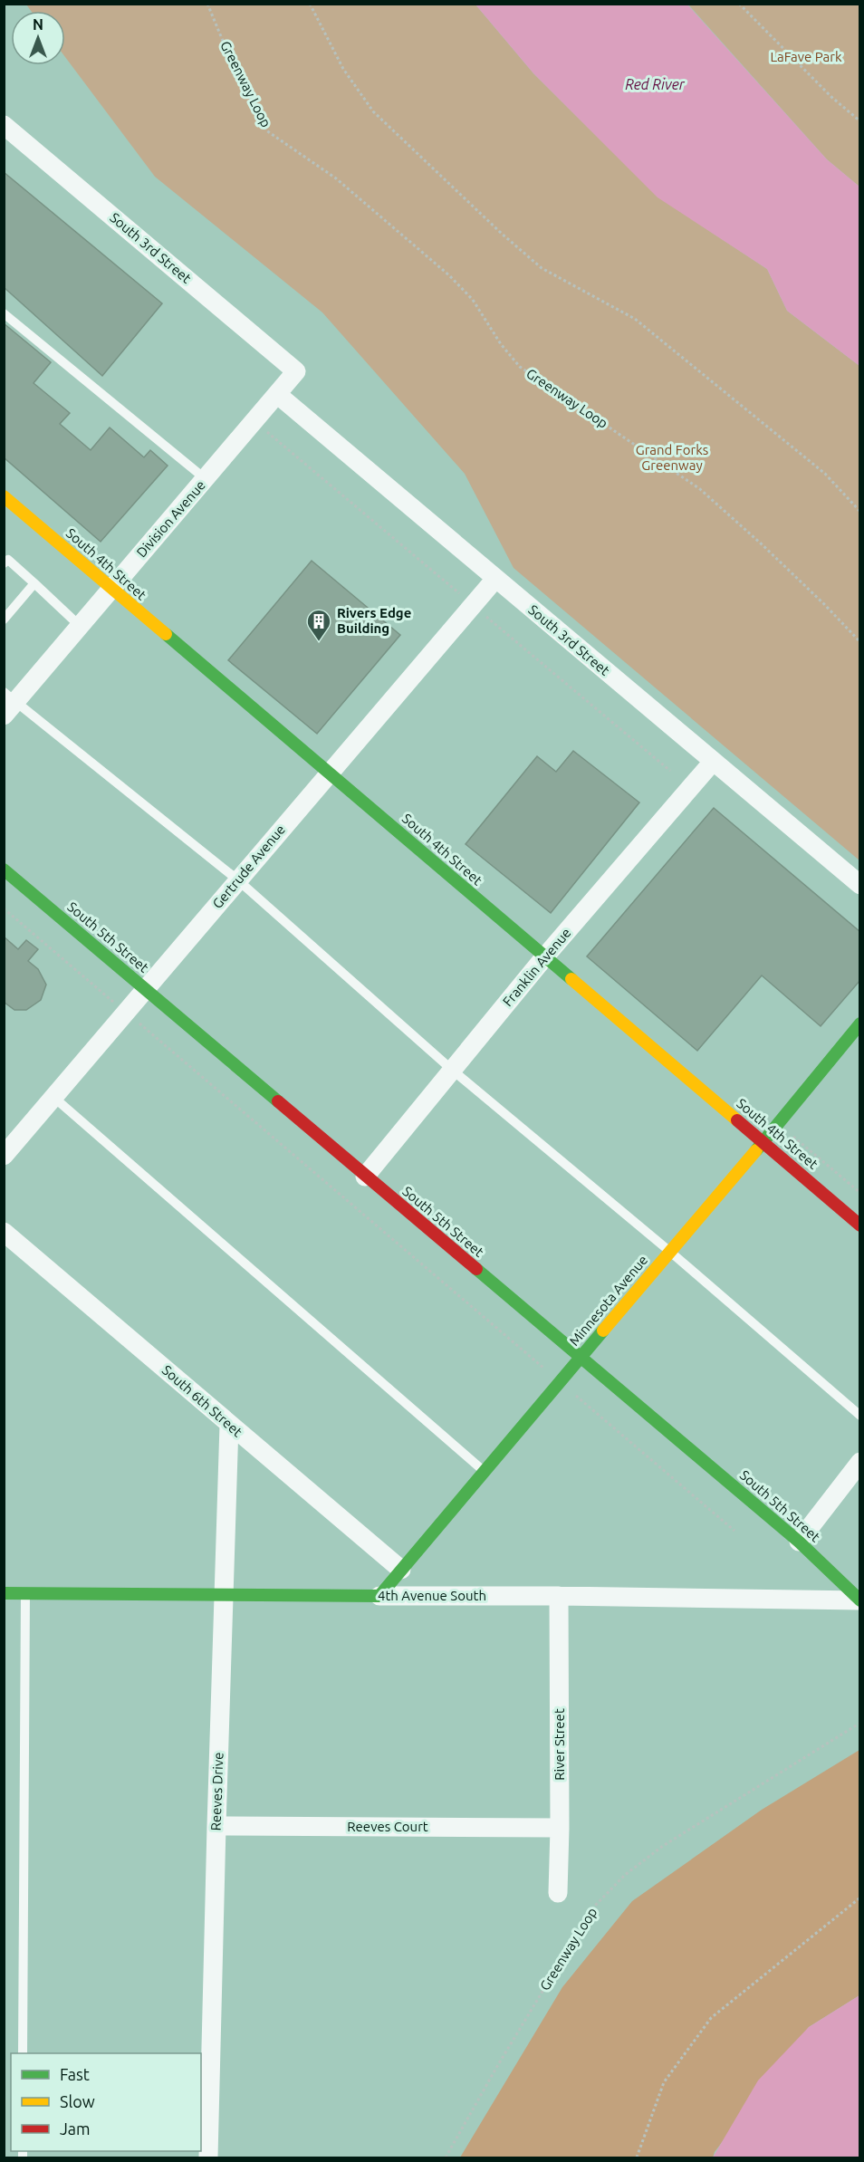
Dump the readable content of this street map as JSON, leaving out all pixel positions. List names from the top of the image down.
{
  "streets": {
    "street": [
      "South 3rd Street",
      "Division Avenue",
      "South 4th Street",
      "Gertrude Avenue",
      "South 5th Street",
      "Franklin Avenue",
      "Minnesota Avenue",
      "South 6th Street",
      "4th Avenue South",
      "River Street",
      "Reeves Drive",
      "Reeves Court"
    ],
    "path": ["Greenway Loop"]
  },
  "crossings": [
    ["South 3rd Street", "Division Avenue"],
    ["South 3rd Street", "Gertrude Avenue"],
    ["South 3rd Street", "Franklin Avenue"],
    ["Division Avenue", "South 4th Street"],
    ["South 4th Street", "Gertrude Avenue"],
    ["South 4th Street", "Franklin Avenue"],
    ["South 4th Street", "Minnesota Avenue"],
    ["Gertrude Avenue", "South 5th Street"],
    ["South 5th Street", "Franklin Avenue"],
    ["South 5th Street", "Minnesota Avenue"],
    ["South 5th Street", "4th Avenue South"],
    ["Minnesota Avenue", "South 6th Street"],
    ["Minnesota Avenue", "4th Avenue South"],
    ["South 6th Street", "Reeves Drive"],
    ["4th Avenue South", "River Street"],
    ["4th Avenue South", "Reeves Drive"],
    ["River Street", "Reeves Court"],
    ["Reeves Drive", "Reeves Court"]
  ],
  "water": ["Red River"],
  "parks": ["LaFave Park", "Grand Forks Greenway"],
  "places": {
    "building": ["Rivers Edge Building"]
  },
  "legend": ["Fast", "Slow", "Jam"],
  "north": "top"
}
